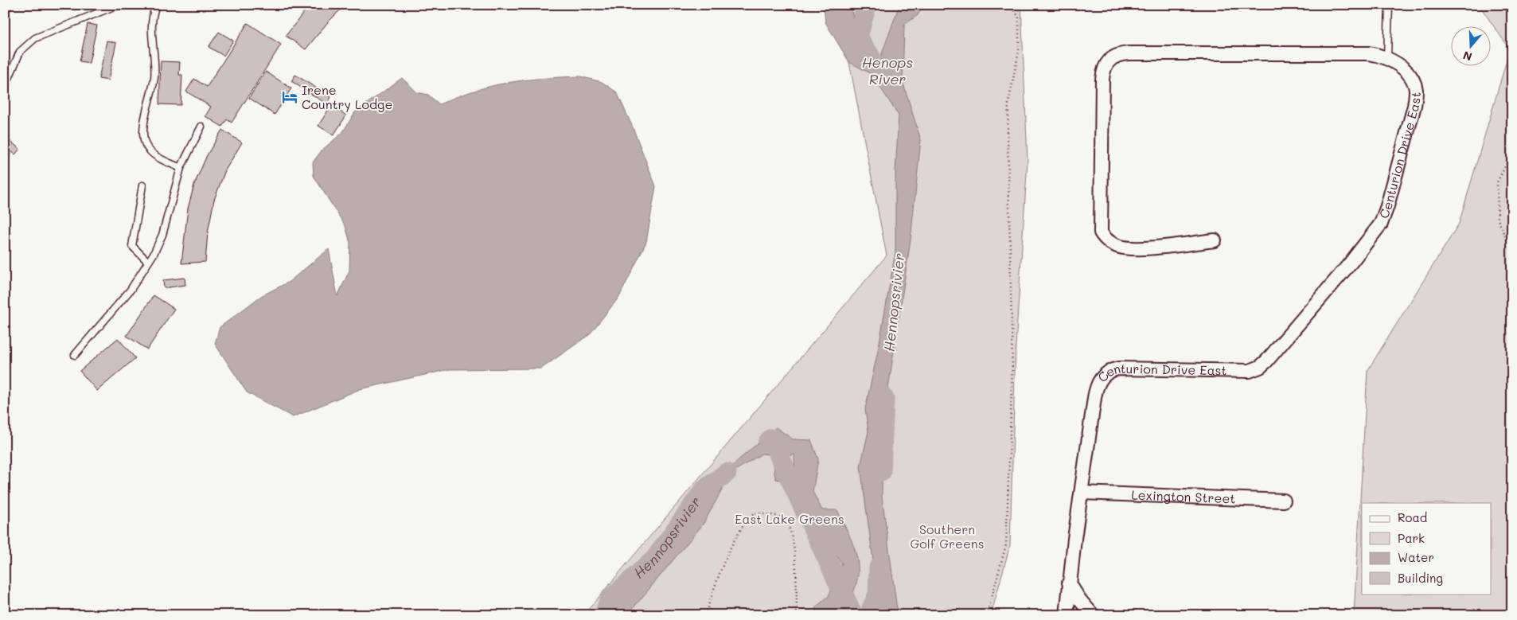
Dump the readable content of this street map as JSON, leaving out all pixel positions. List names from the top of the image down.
{
  "streets": {
    "street": ["Centurion Drive East", "Lexington Street"]
  },
  "crossings": [
    ["Centurion Drive East", "Lexington Street"]
  ],
  "water": ["Henops River", "Hennopsrivier"],
  "parks": ["East Lake Greens", "Southern Golf Greens"],
  "places": {
    "hotel": ["Irene Country Lodge"]
  },
  "legend": [
    "Road",
    "Park",
    "Water",
    "Building"
  ],
  "north": "bottom"
}
